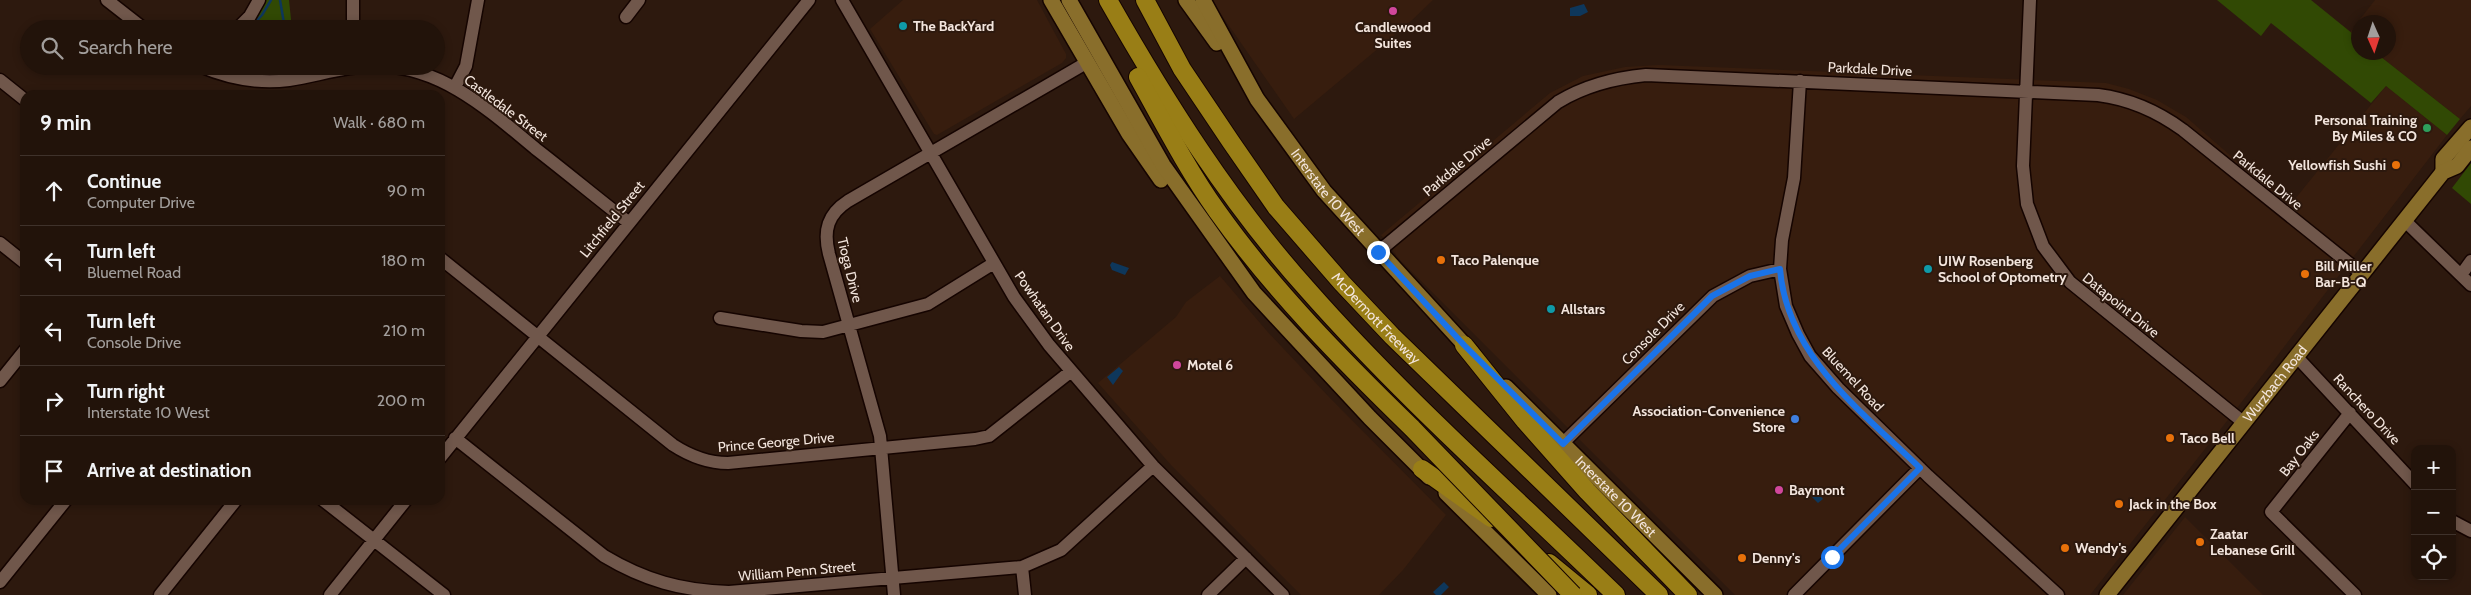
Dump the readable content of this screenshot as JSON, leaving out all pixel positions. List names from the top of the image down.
{
  "streets": {
    "highway": ["McDermott Freeway"],
    "main road": ["Interstate 10 West", "Wurzbach Road"],
    "street": [
      "Parkdale Drive",
      "Castledale Street",
      "Litchfield Street",
      "Tioga Drive",
      "Datapoint Drive",
      "Powhatan Drive",
      "Console Drive",
      "Bluemel Road",
      "Ranchero Drive",
      "Prince George Drive",
      "Bay Oaks",
      "William Penn Street"
    ]
  },
  "crossings": [
    ["Parkdale Drive", "Interstate 10 West"],
    ["Parkdale Drive", "Datapoint Drive"],
    ["Parkdale Drive", "Bluemel Road"],
    ["Parkdale Drive", "Wurzbach Road"],
    ["Castledale Street", "Litchfield Street"],
    ["Interstate 10 West", "Console Drive"],
    ["Litchfield Street", "Prince George Drive"],
    ["Litchfield Street", "William Penn Street"],
    ["Tioga Drive", "Powhatan Drive"],
    ["Tioga Drive", "Prince George Drive"],
    ["Tioga Drive", "William Penn Street"],
    ["Datapoint Drive", "Wurzbach Road"],
    ["Powhatan Drive", "Prince George Drive"],
    ["Powhatan Drive", "William Penn Street"],
    ["Console Drive", "Bluemel Road"],
    ["Wurzbach Road", "Ranchero Drive"],
    ["Ranchero Drive", "Bay Oaks"]
  ],
  "places": [
    "Candlewood Suites",
    "The BackYard",
    "Personal Training By Miles & CO",
    "Yellowfish Sushi",
    "Taco Palenque",
    "UIW Rosenberg School of Optometry",
    "Bill Miller Bar-B-Q",
    "Allstars",
    "Motel 6",
    "Association-Convenience Store",
    "Taco Bell",
    "Baymont",
    "Jack in the Box",
    "Zaatar Lebanese Grill",
    "Wendy's",
    "Denny's"
  ],
  "north": "bottom",
  "page": {
    "search": "Search here",
    "heading": ["9 min", "Walk · 680 m"],
    "list": [
      ["Continue", "Computer Drive", "90 m"],
      ["Turn left", "Bluemel Road", "180 m"],
      ["Turn left", "Console Drive", "210 m"],
      ["Turn right", "Interstate 10 West", "200 m"],
      "Arrive at destination"
    ],
    "map_buttons": ["+", "−"]
  }
}
